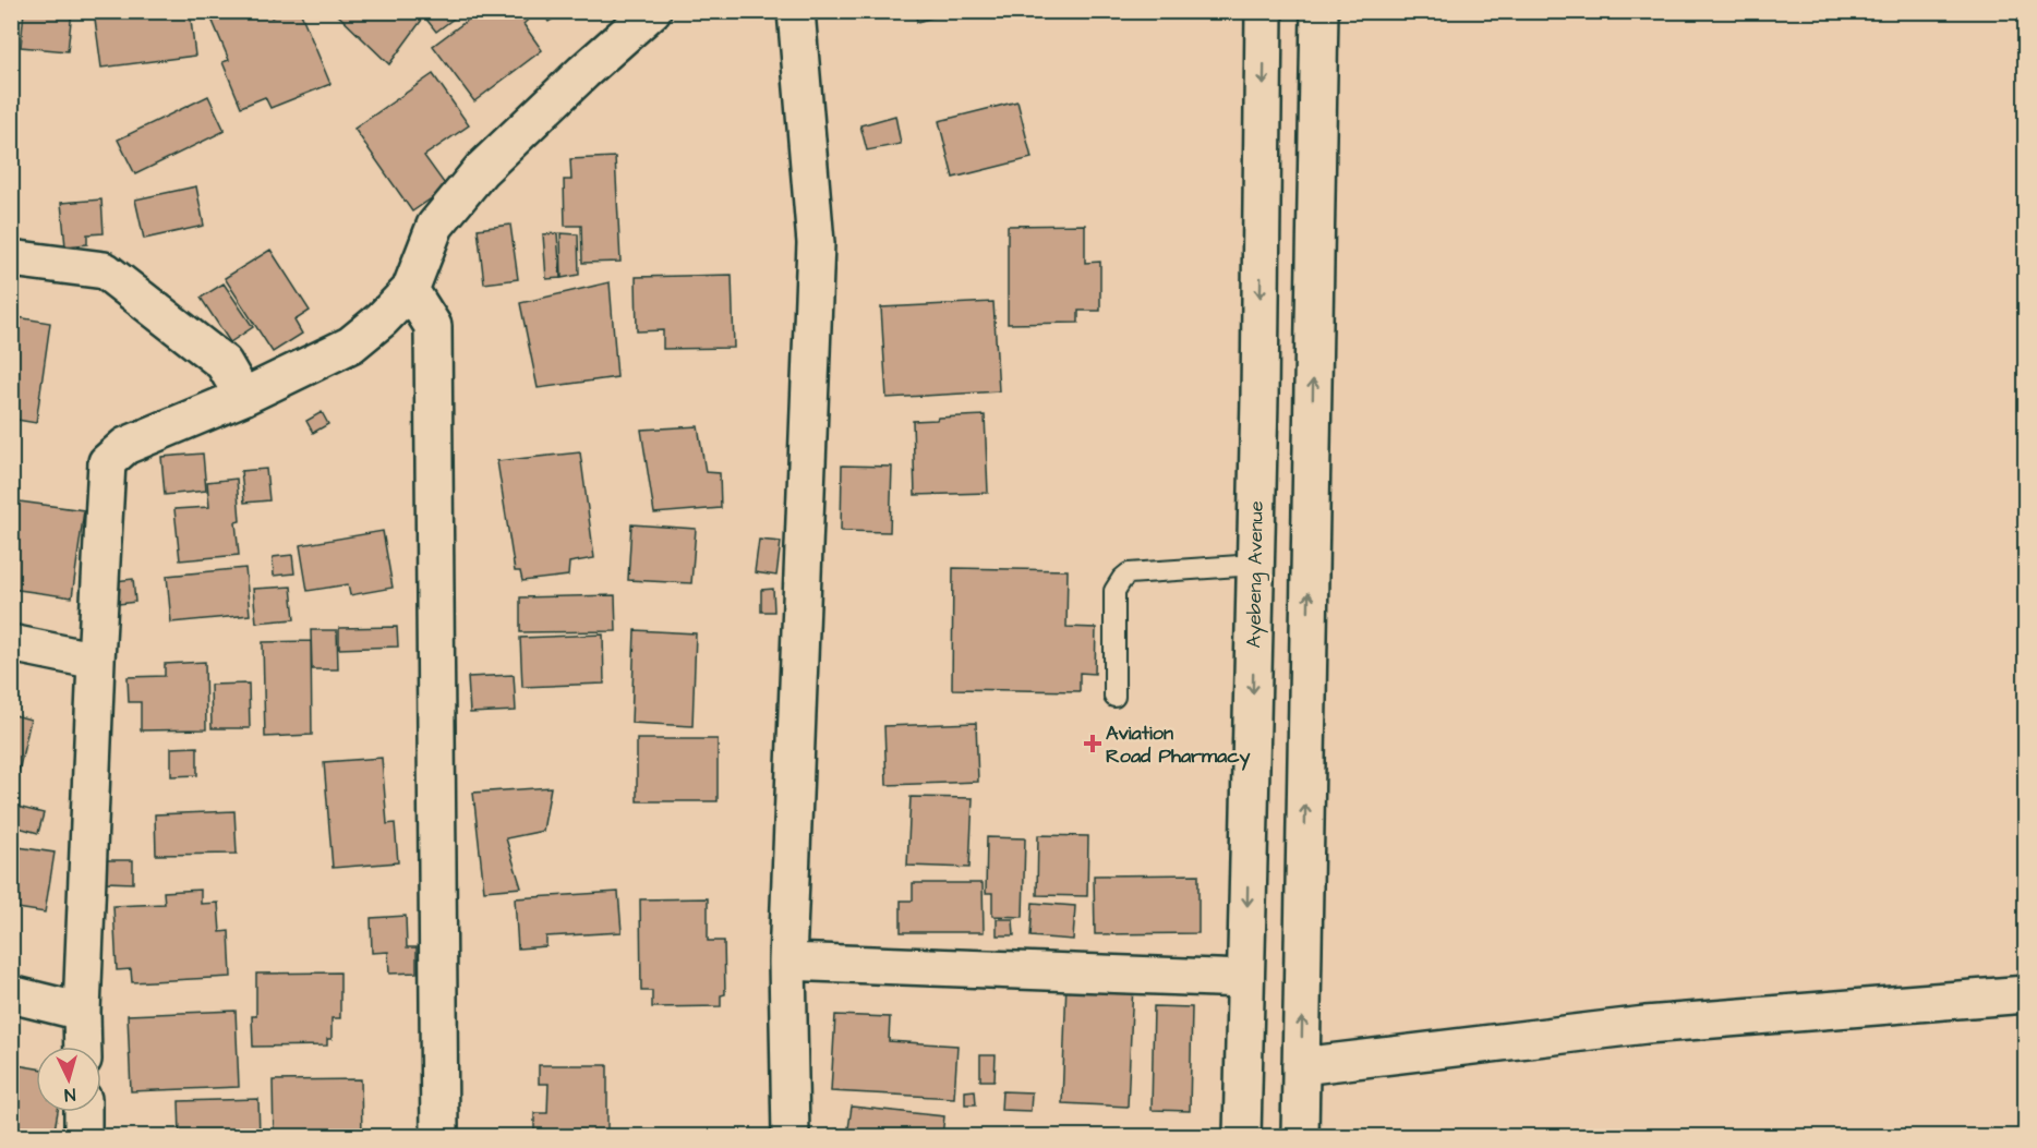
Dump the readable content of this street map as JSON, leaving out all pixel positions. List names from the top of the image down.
{
  "streets": {
    "street": ["Ayebeng Avenue"]
  },
  "places": {
    "health": ["Aviation Road Pharmacy"]
  },
  "north": "bottom"
}
